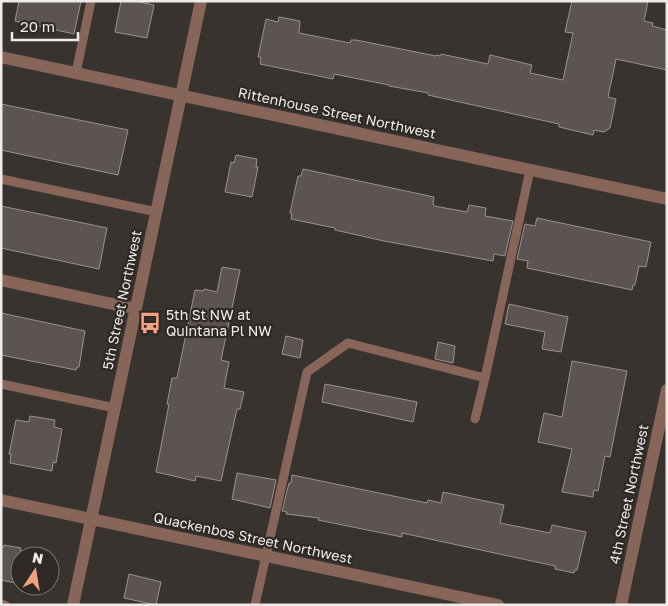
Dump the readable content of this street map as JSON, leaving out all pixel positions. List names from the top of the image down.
{
  "streets": {
    "street": [
      "Rittenhouse Street Northwest",
      "5th Street Northwest",
      "4th Street Northwest",
      "Quackenbos Street Northwest"
    ]
  },
  "crossings": [
    ["Rittenhouse Street Northwest", "5th Street Northwest"],
    ["5th Street Northwest", "Quackenbos Street Northwest"]
  ],
  "places": {
    "bus stop": ["5th St NW at Quintana Pl NW"]
  },
  "scale_bar": "20 m",
  "north": "top"
}
